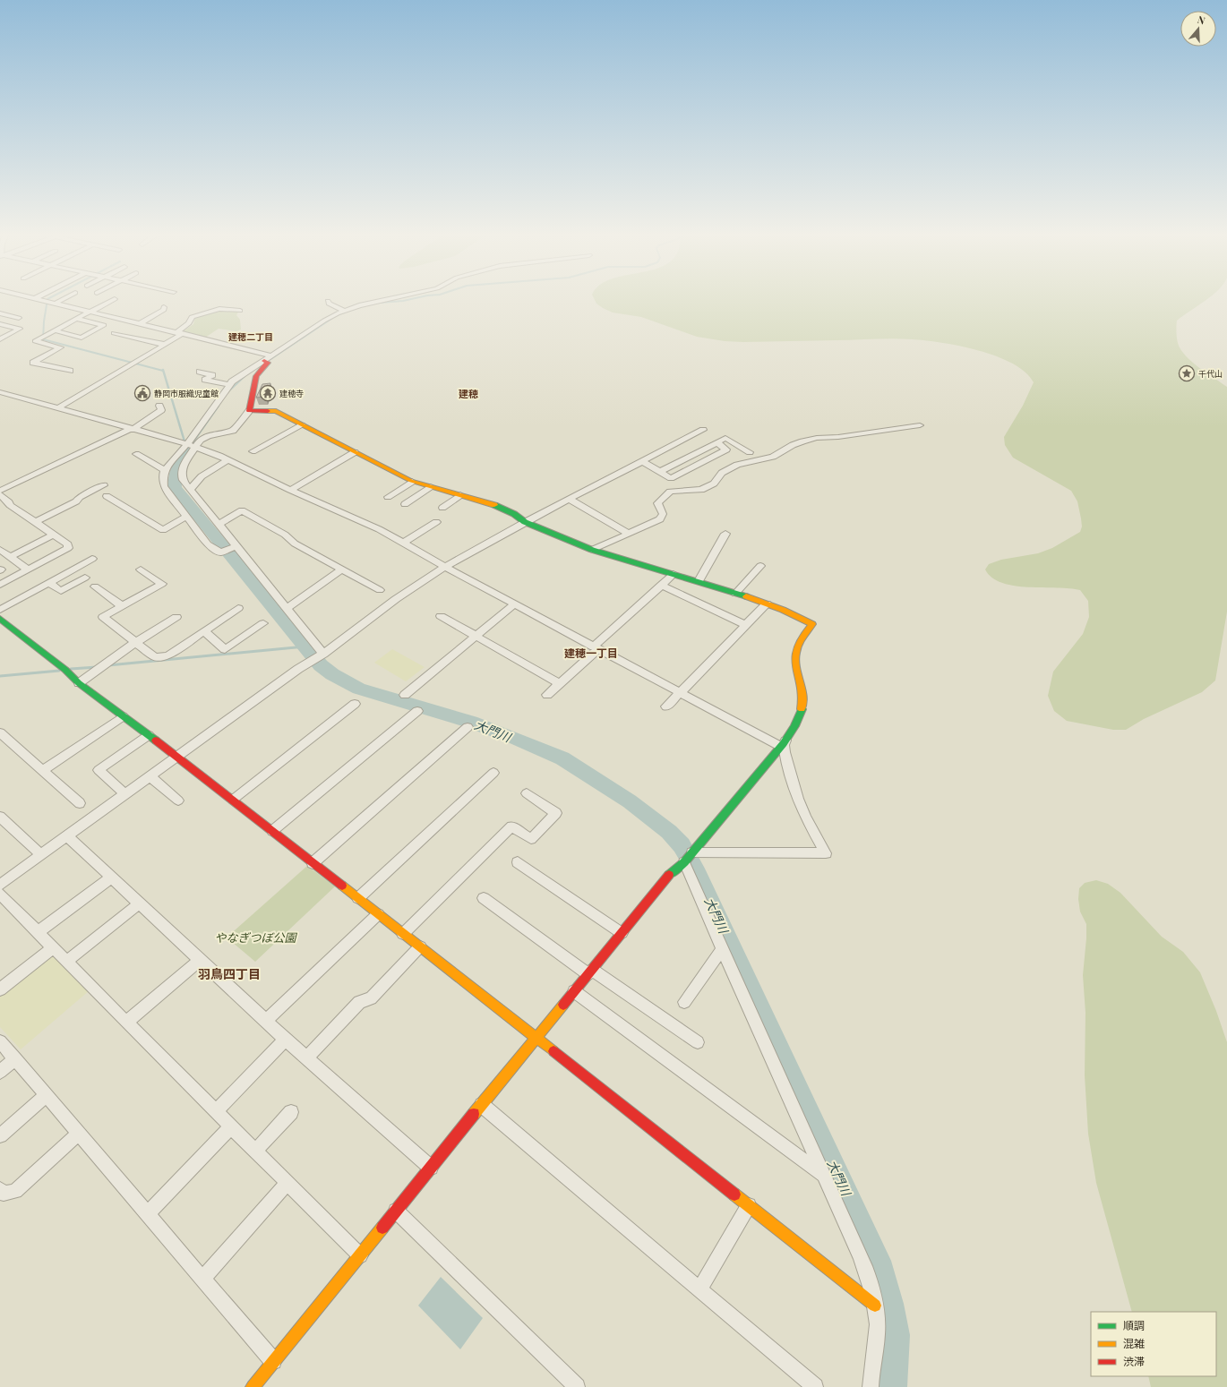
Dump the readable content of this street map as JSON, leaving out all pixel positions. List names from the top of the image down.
{
  "districts": [
    "建穂二丁目",
    "建穂",
    "建穂一丁目",
    "羽鳥四丁目"
  ],
  "water": ["大門川"],
  "parks": ["やなぎつぼ公園"],
  "places": {
    "place": ["千代山"],
    "public building": ["静岡市服織児童館"],
    "temple": ["建穂寺"]
  },
  "legend": ["順調", "混雑", "渋滞"],
  "north": "top"
}
